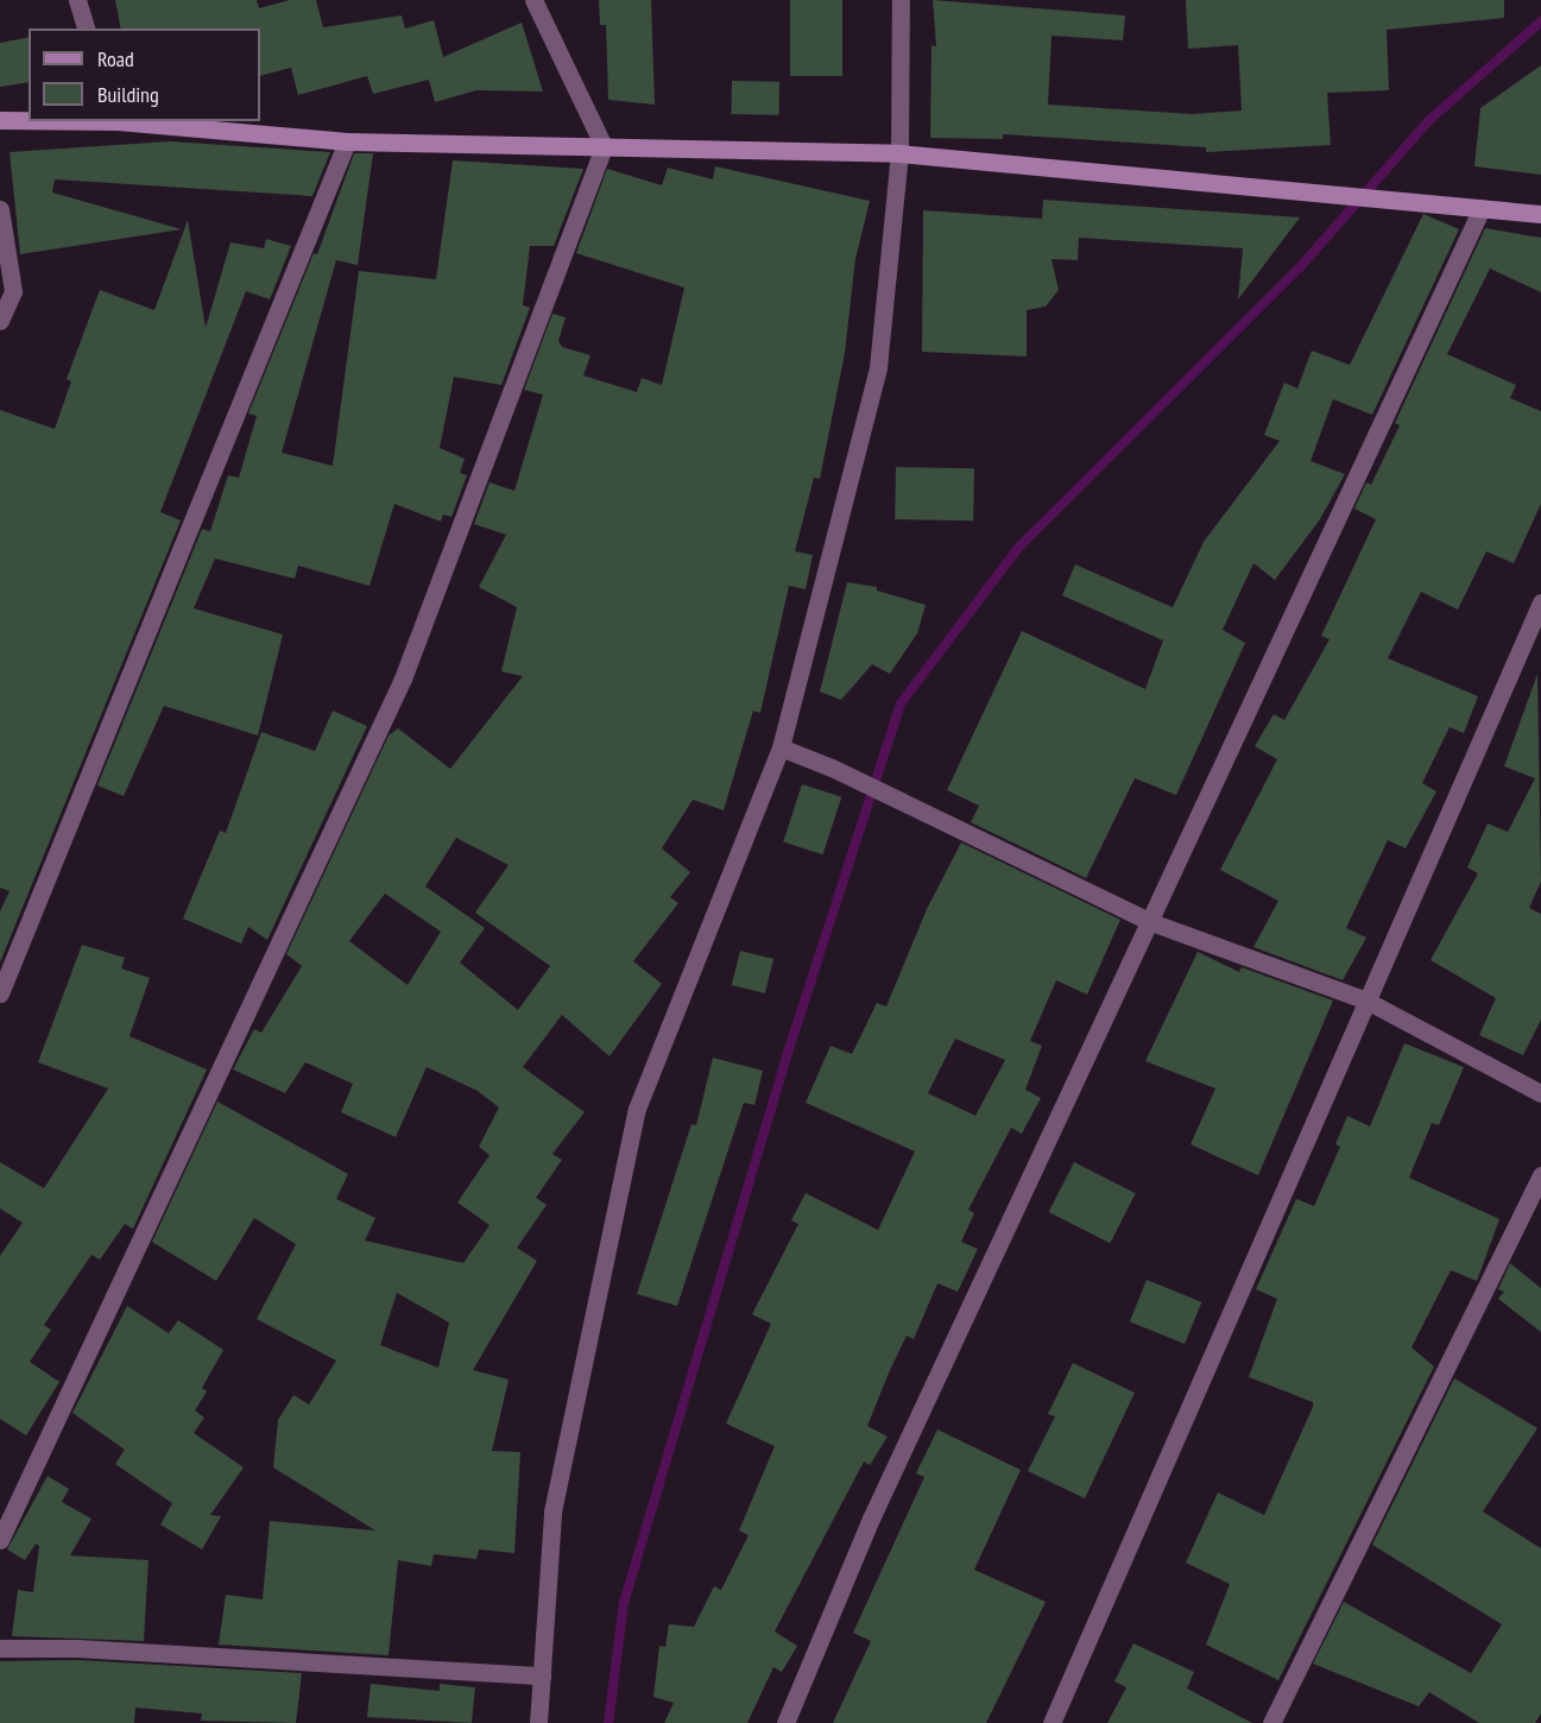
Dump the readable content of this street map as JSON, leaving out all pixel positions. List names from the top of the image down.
{
  "legend": ["Road", "Building"]
}
